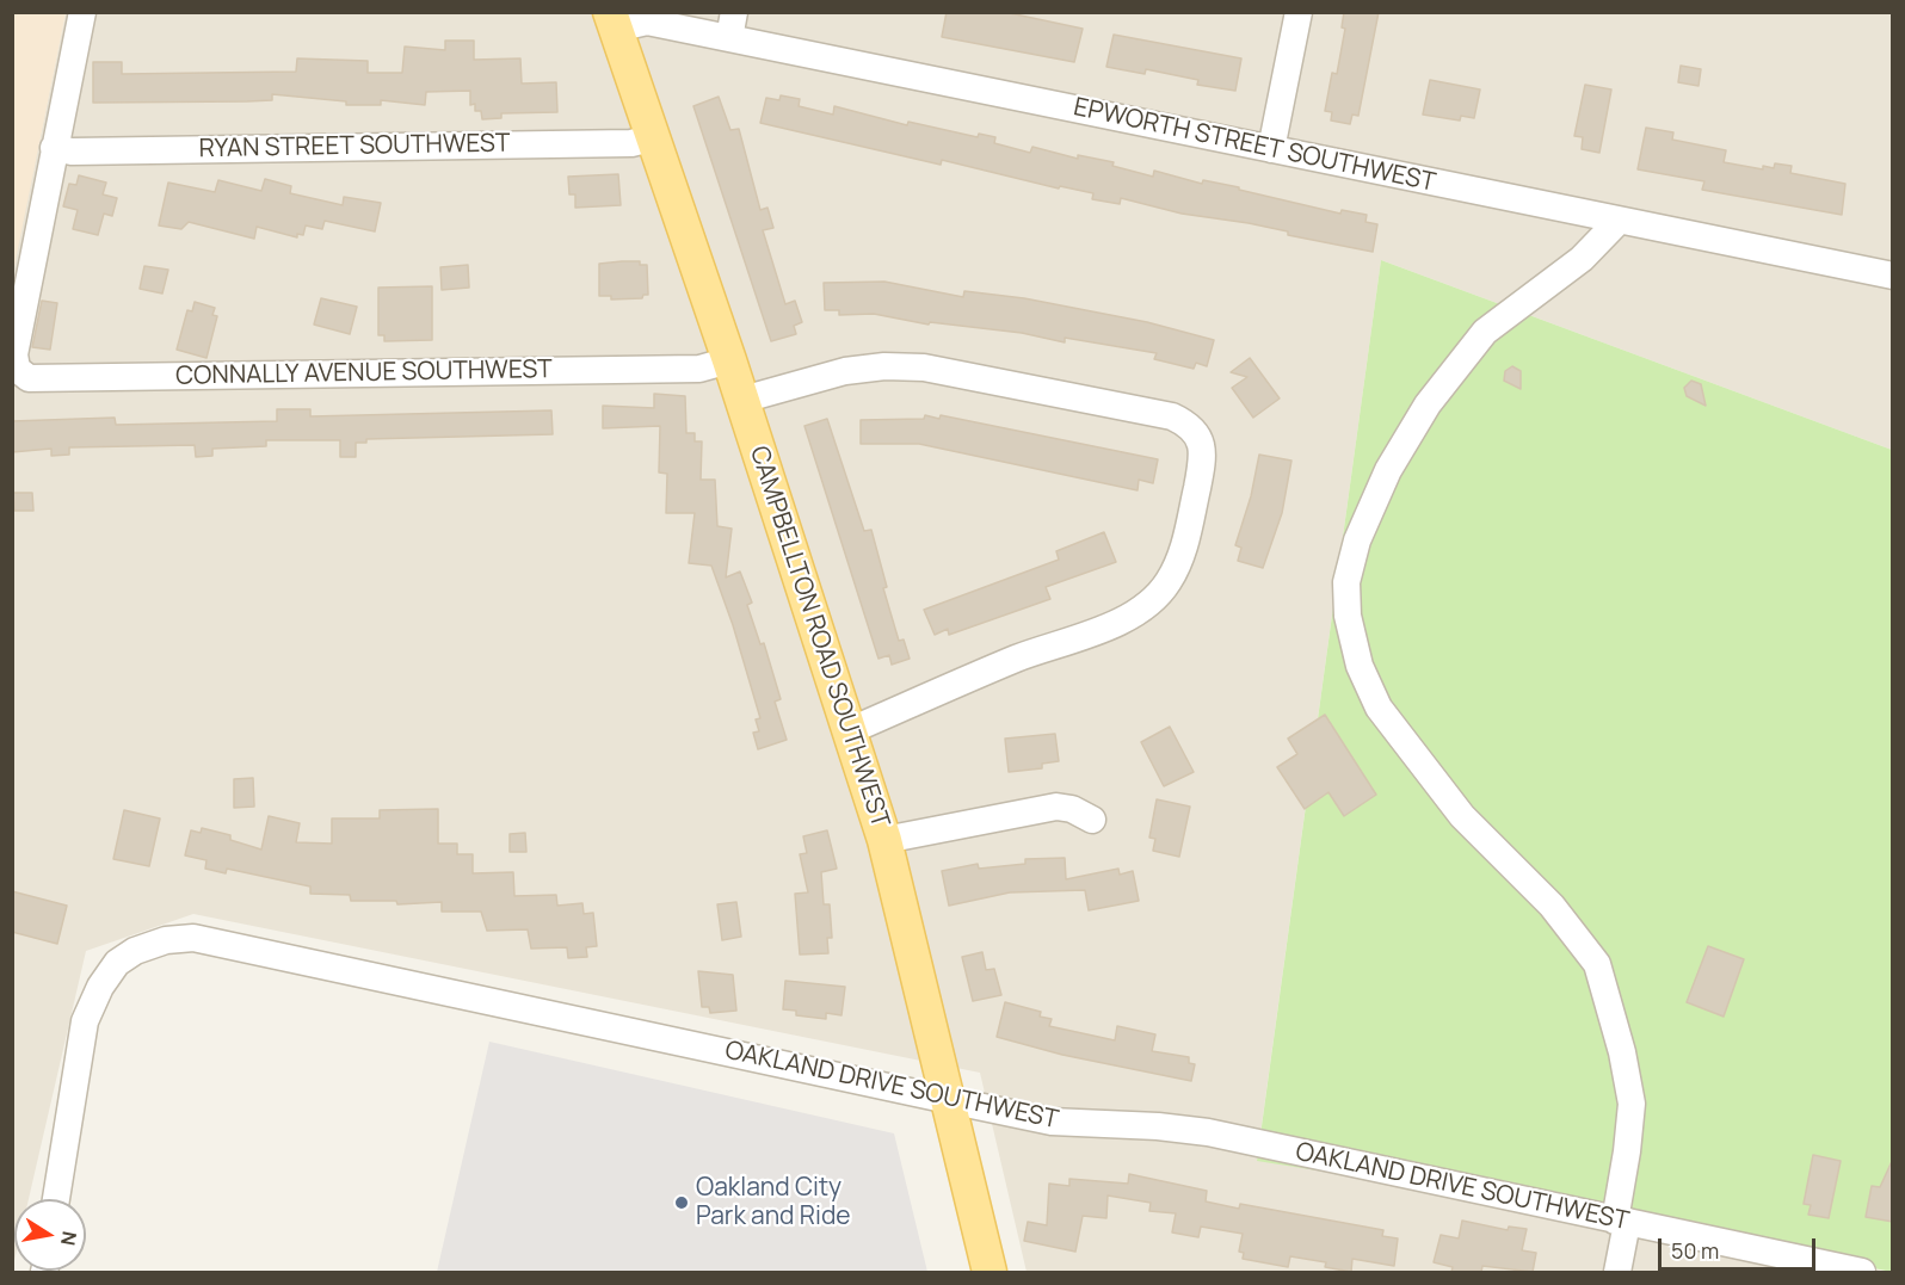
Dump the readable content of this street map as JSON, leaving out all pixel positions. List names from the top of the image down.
{
  "streets": {
    "main road": ["CAMPBELLTON ROAD SOUTHWEST"],
    "street": [
      "EPWORTH STREET SOUTHWEST",
      "RYAN STREET SOUTHWEST",
      "CONNALLY AVENUE SOUTHWEST",
      "OAKLAND DRIVE SOUTHWEST"
    ]
  },
  "crossings": [
    ["EPWORTH STREET SOUTHWEST", "CAMPBELLTON ROAD SOUTHWEST"],
    ["RYAN STREET SOUTHWEST", "CAMPBELLTON ROAD SOUTHWEST"],
    ["CONNALLY AVENUE SOUTHWEST", "CAMPBELLTON ROAD SOUTHWEST"],
    ["CAMPBELLTON ROAD SOUTHWEST", "OAKLAND DRIVE SOUTHWEST"]
  ],
  "places": ["Oakland City Park and Ride"],
  "scale_bar": "50 m",
  "north": "right"
}
